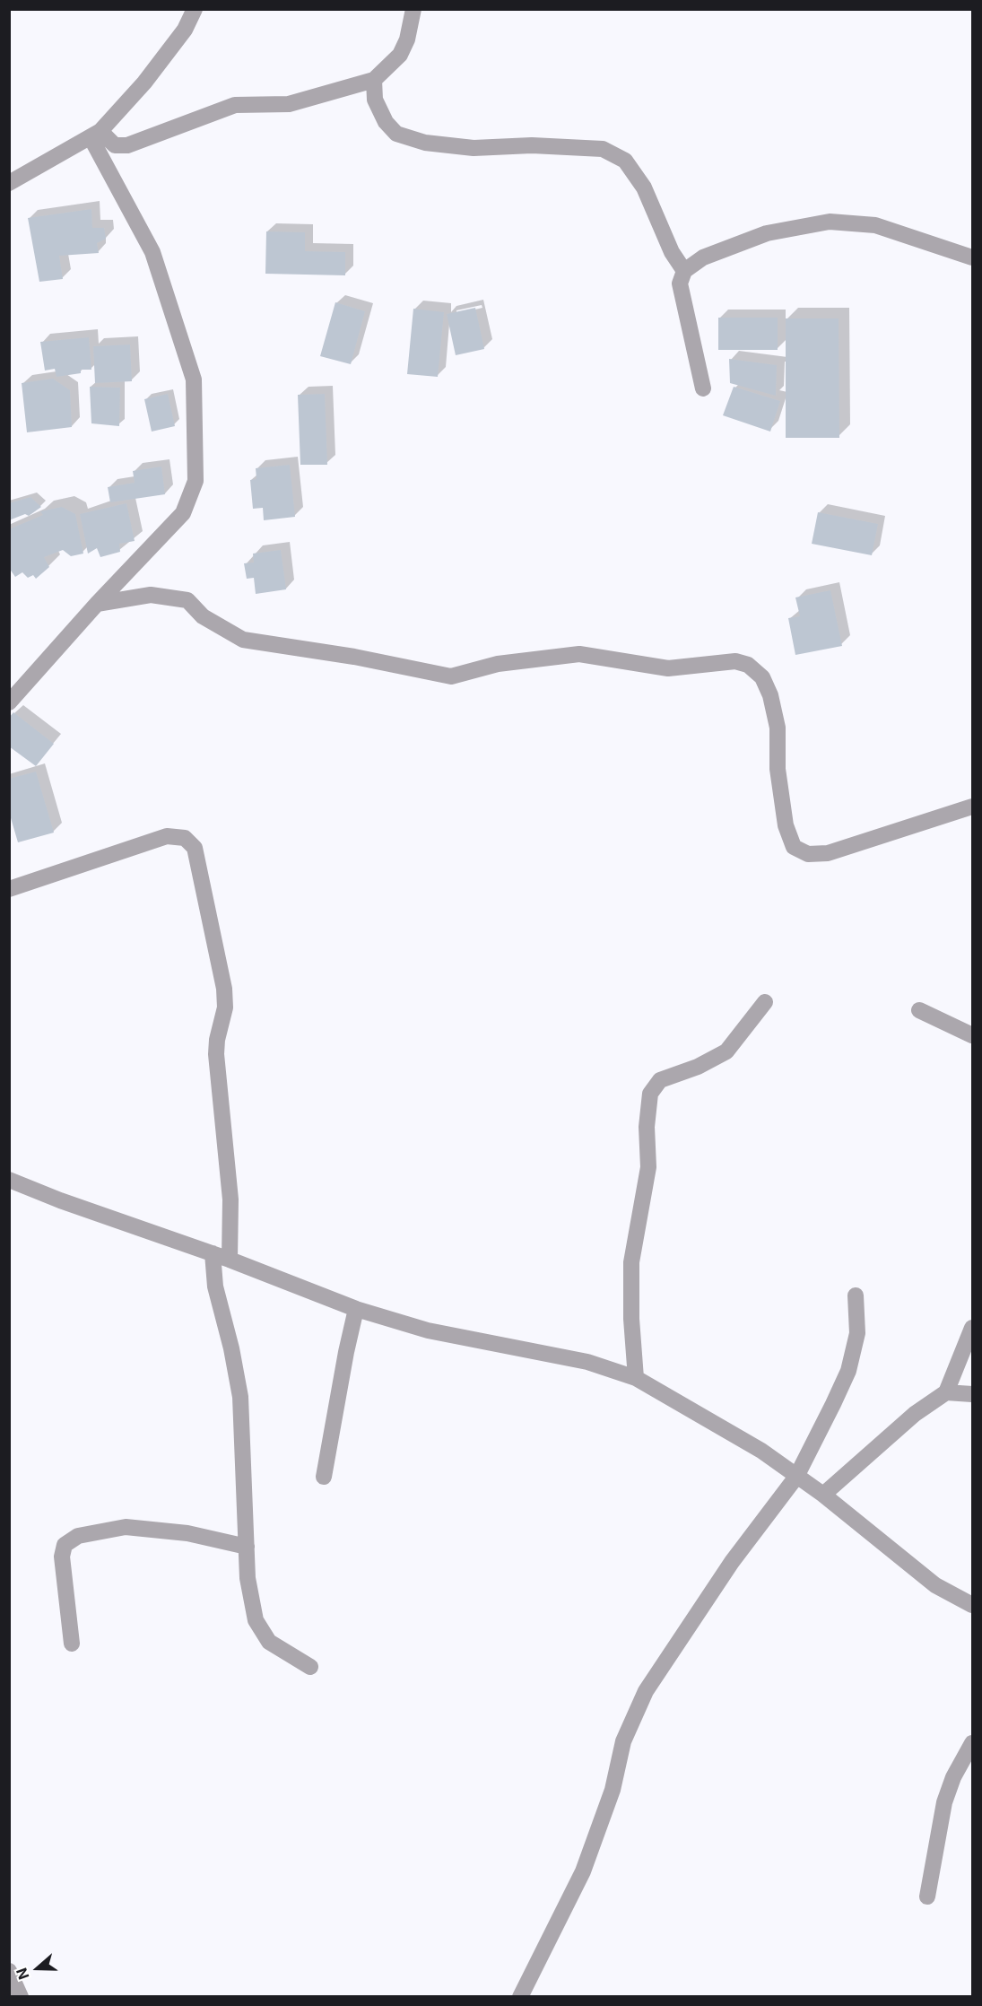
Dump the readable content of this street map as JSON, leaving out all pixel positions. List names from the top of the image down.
{
  "north": "left"
}
